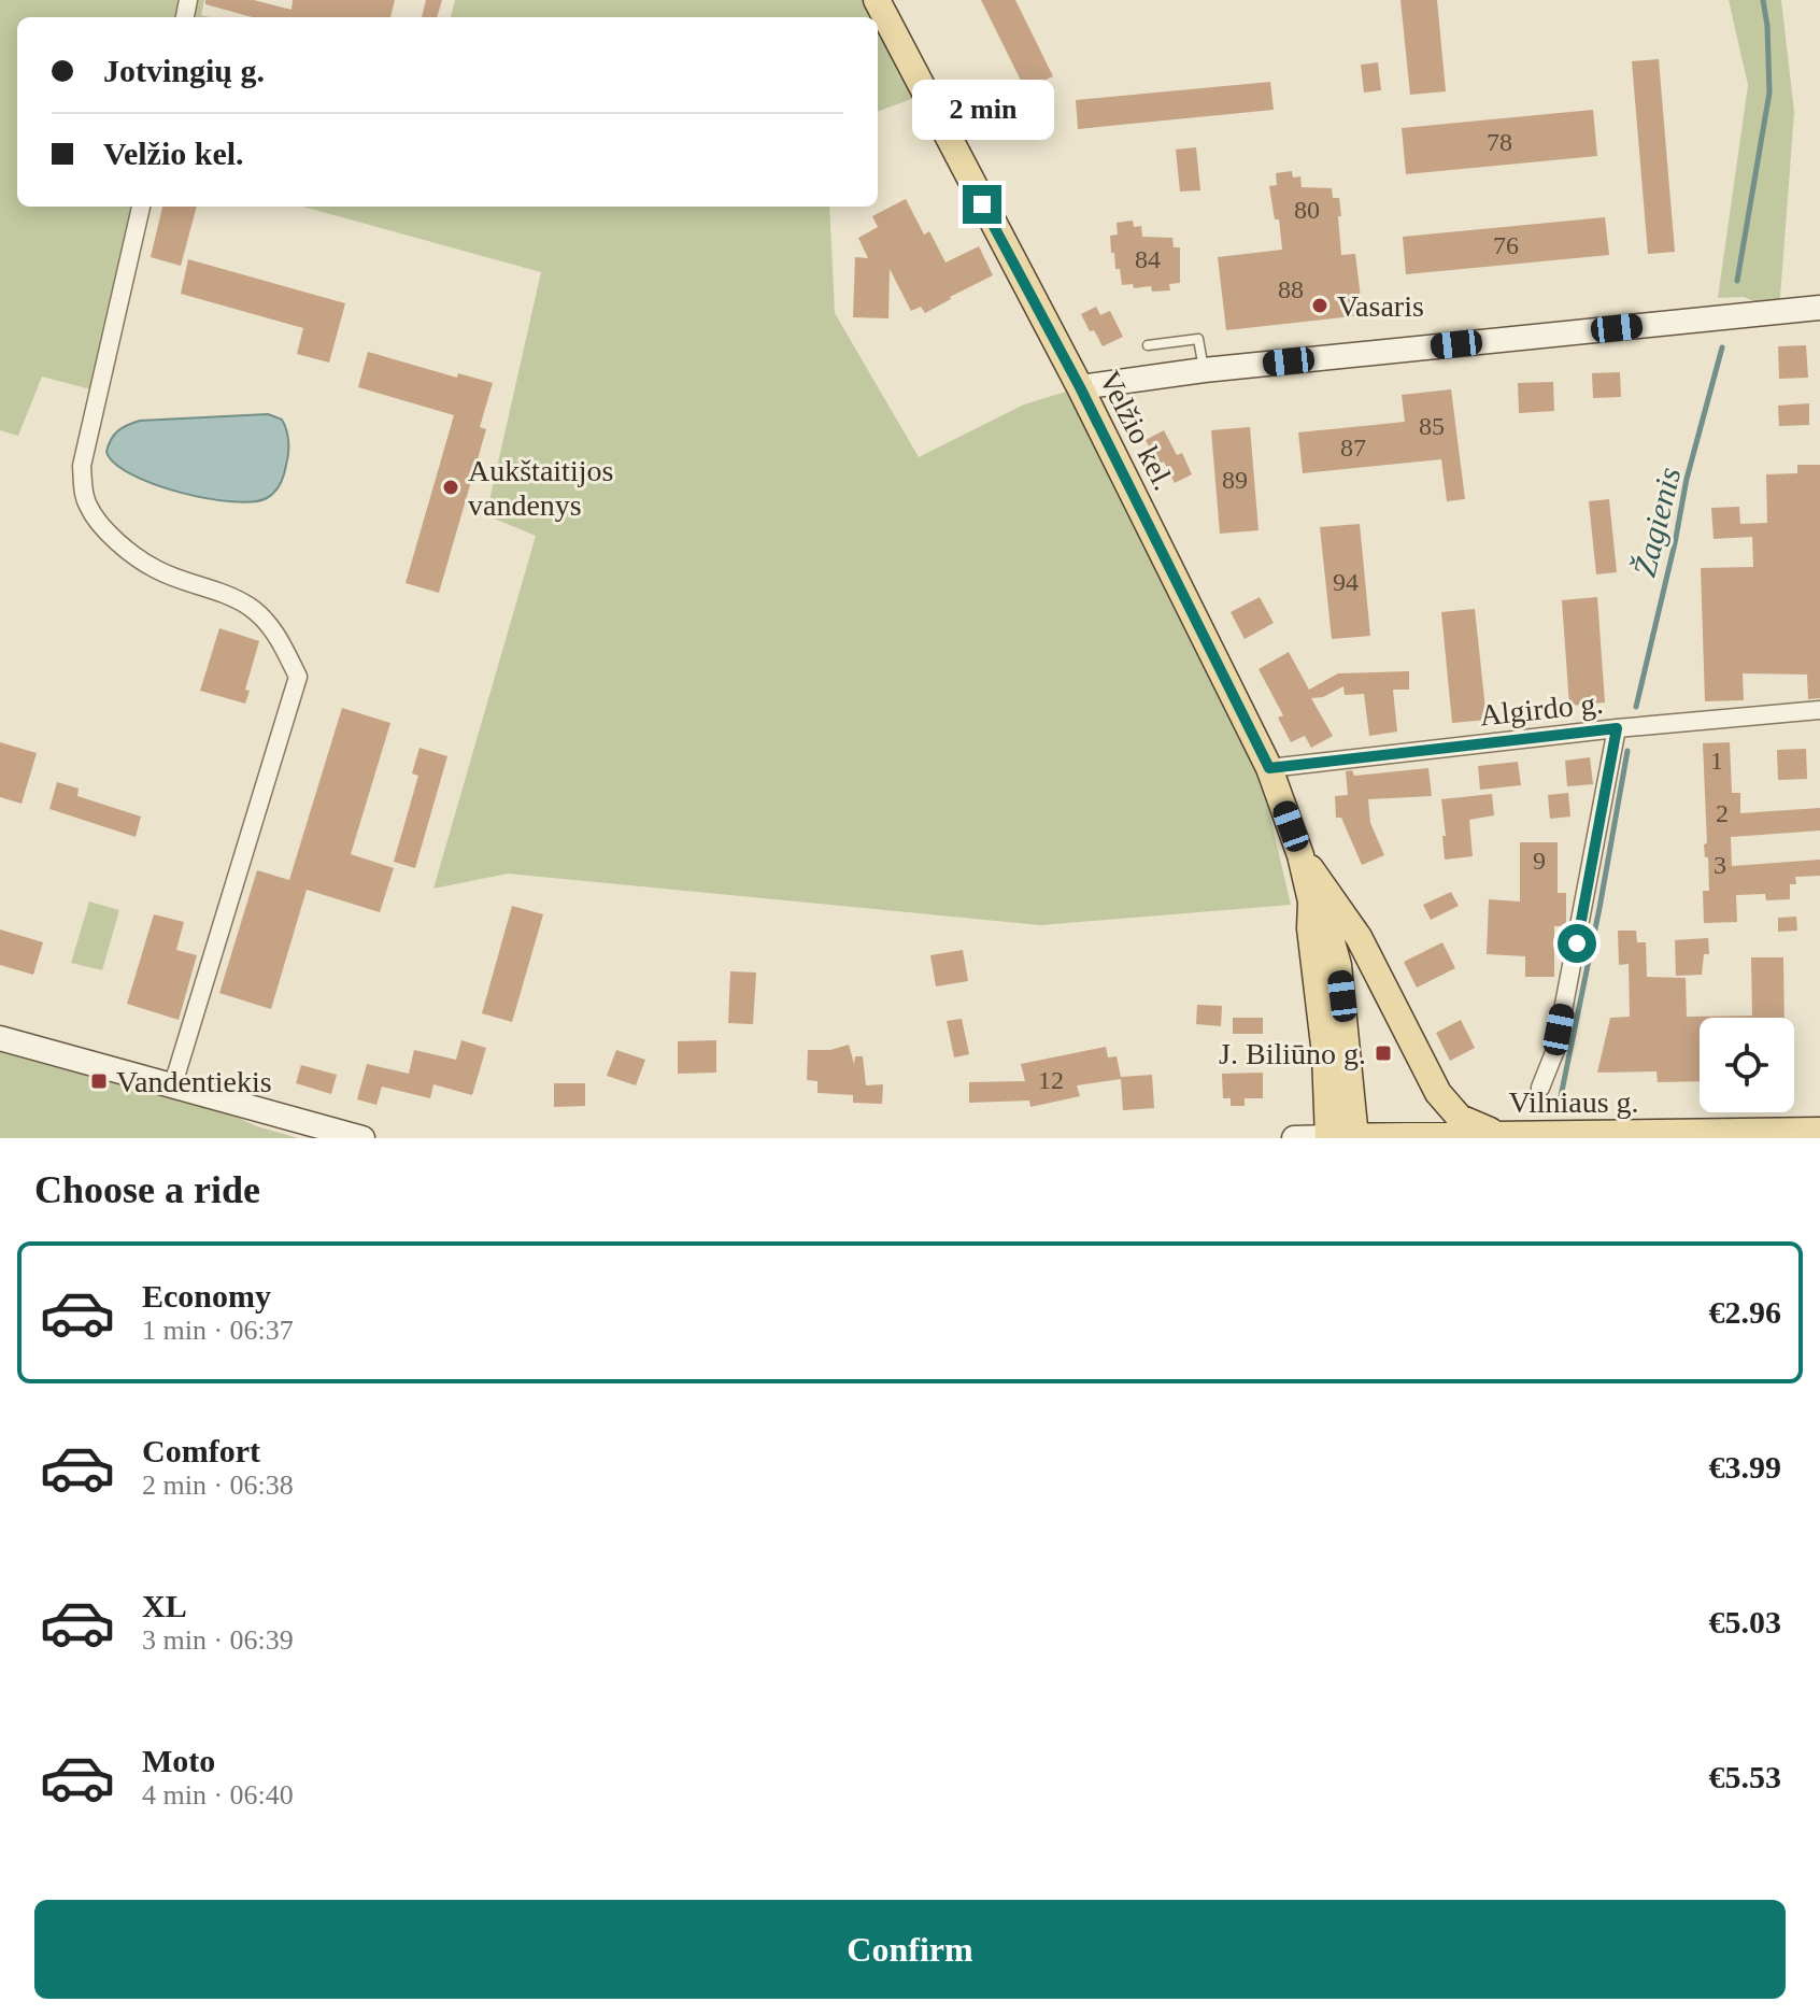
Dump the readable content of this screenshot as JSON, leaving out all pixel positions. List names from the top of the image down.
{
  "streets": {
    "main road": ["Velžio kel.", "Vilniaus g."],
    "street": ["Algirdo g."]
  },
  "crossings": [
    ["Velžio kel.", "Algirdo g."]
  ],
  "water": ["Žagienis"],
  "places": {
    "other": ["Vasaris", "Aukštaitijos vandenys"],
    "transit": ["J. Biliūno g.", "Vandentiekis"]
  },
  "house_numbers": [
    "78",
    "80",
    "76",
    "84",
    "88",
    "85",
    "87",
    "89",
    "94",
    "1",
    "2",
    "9",
    "3",
    "12"
  ],
  "page": {
    "banner": ["Jotvingių g.", "Velžio kel."],
    "bubble": "2 min",
    "heading": "Choose a ride",
    "list": [
      {
        "name": "Economy",
        "note": "1 min · 06:37",
        "value": "€2.96"
      },
      {
        "name": "Comfort",
        "note": "2 min · 06:38",
        "value": "€3.99"
      },
      {
        "name": "XL",
        "note": "3 min · 06:39",
        "value": "€5.03"
      },
      {
        "name": "Moto",
        "note": "4 min · 06:40",
        "value": "€5.53"
      }
    ],
    "buttons": "Confirm"
  }
}
